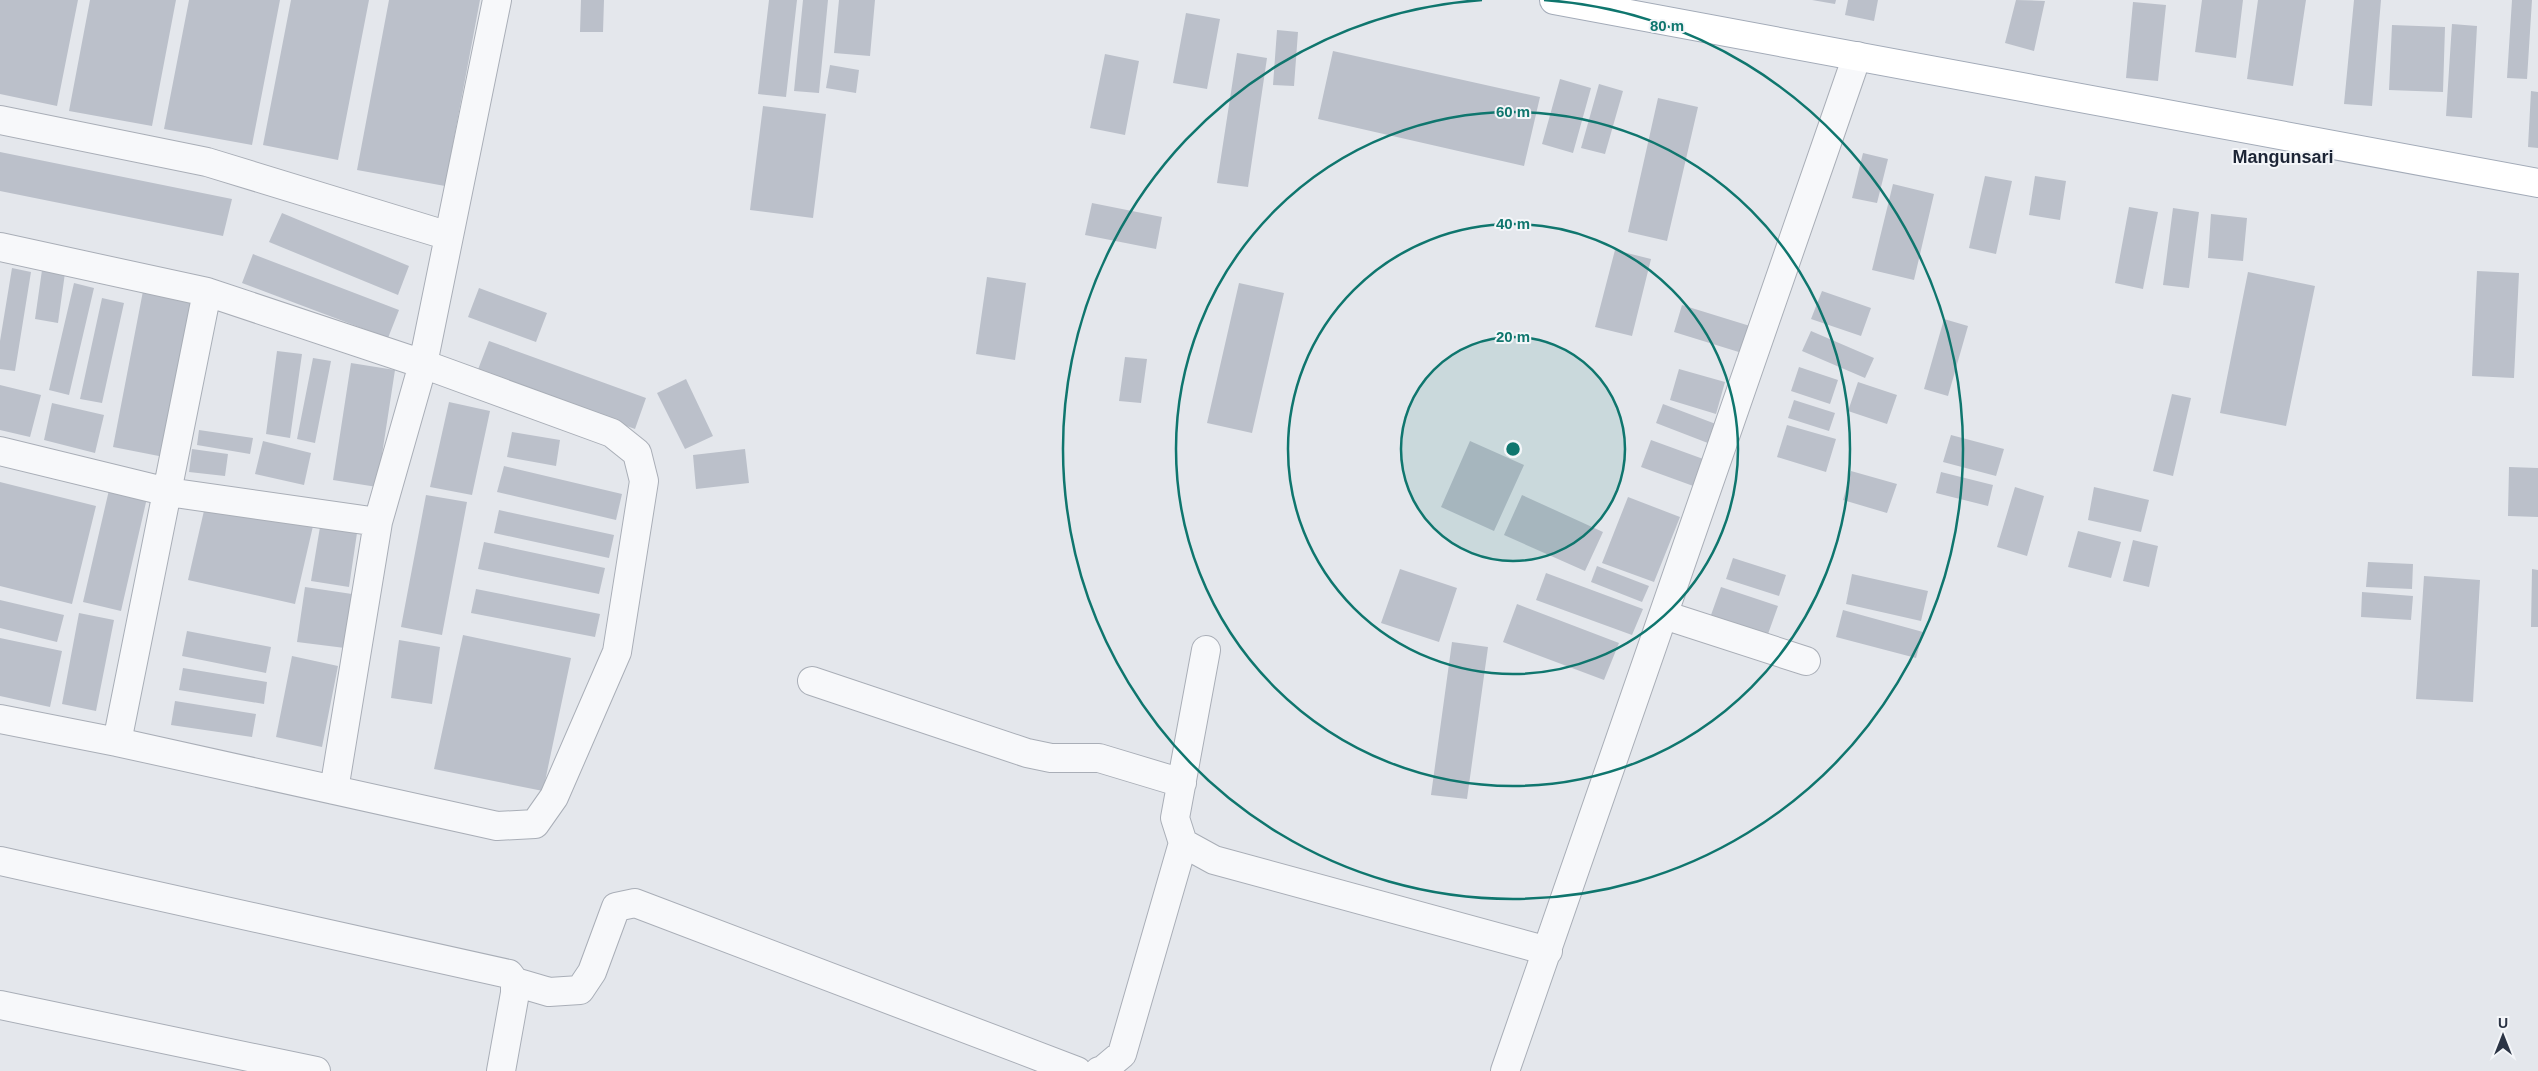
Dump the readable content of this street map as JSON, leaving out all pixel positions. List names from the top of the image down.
{
  "districts": ["Mangunsari"],
  "north": "top",
  "rings": [
    "80 m",
    "60 m",
    "40 m",
    "20 m"
  ]
}
